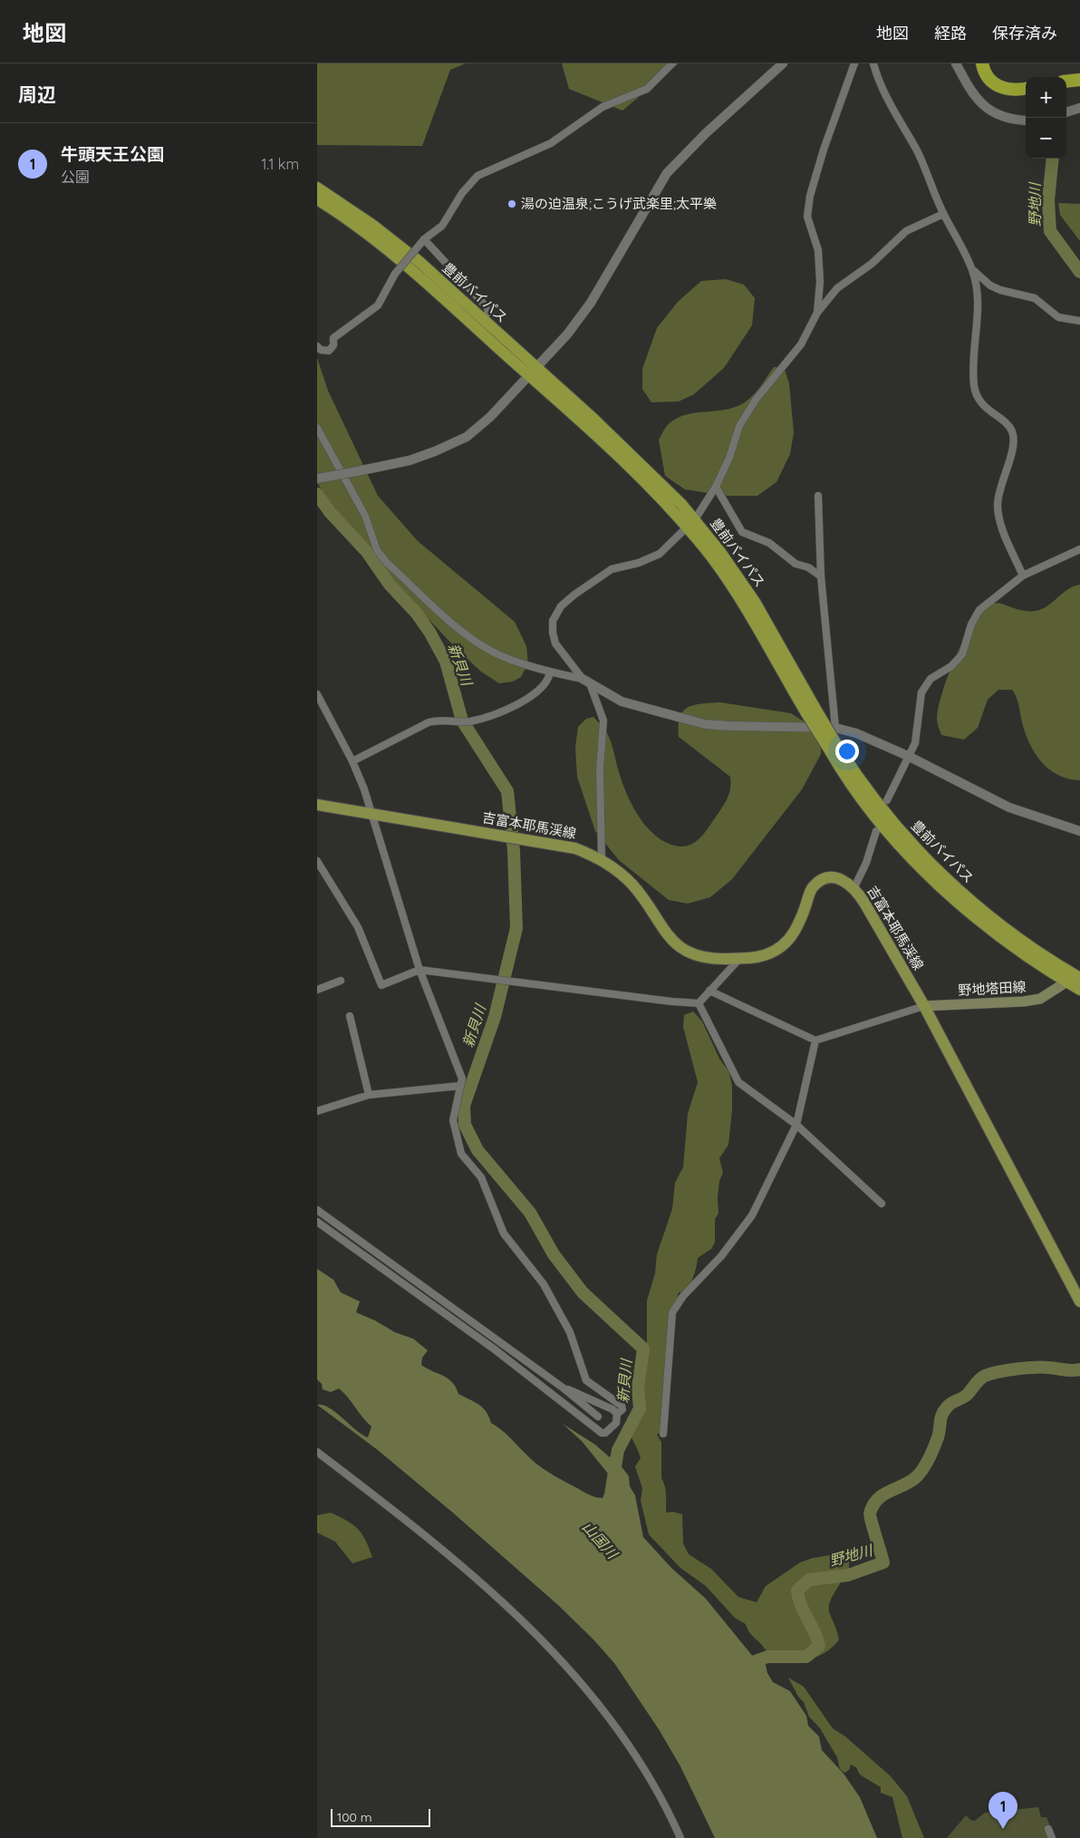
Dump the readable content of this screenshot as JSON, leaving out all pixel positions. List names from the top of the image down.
{
  "streets": {
    "highway": ["豊前バイパス"],
    "main road": ["吉富本耶馬渓線", "野地塔田線"]
  },
  "crossings": [
    ["豊前バイパス", "野地塔田線"],
    ["吉富本耶馬渓線", "野地塔田線"]
  ],
  "water": ["野地川", "新貝川", "山国川"],
  "places": ["湯の迫温泉;こうげ武楽里;太平樂"],
  "scale_bar": "100 m",
  "page": {
    "header": "地図",
    "nav": ["地図", "経路", "保存済み"],
    "heading": "周辺",
    "map_buttons": ["+", "−"],
    "list": [
      {
        "mark": "1",
        "name": "牛頭天王公園",
        "note": "公園",
        "value": "1.1 km"
      }
    ],
    "pins": "1",
    "scale": "100 m"
  }
}
